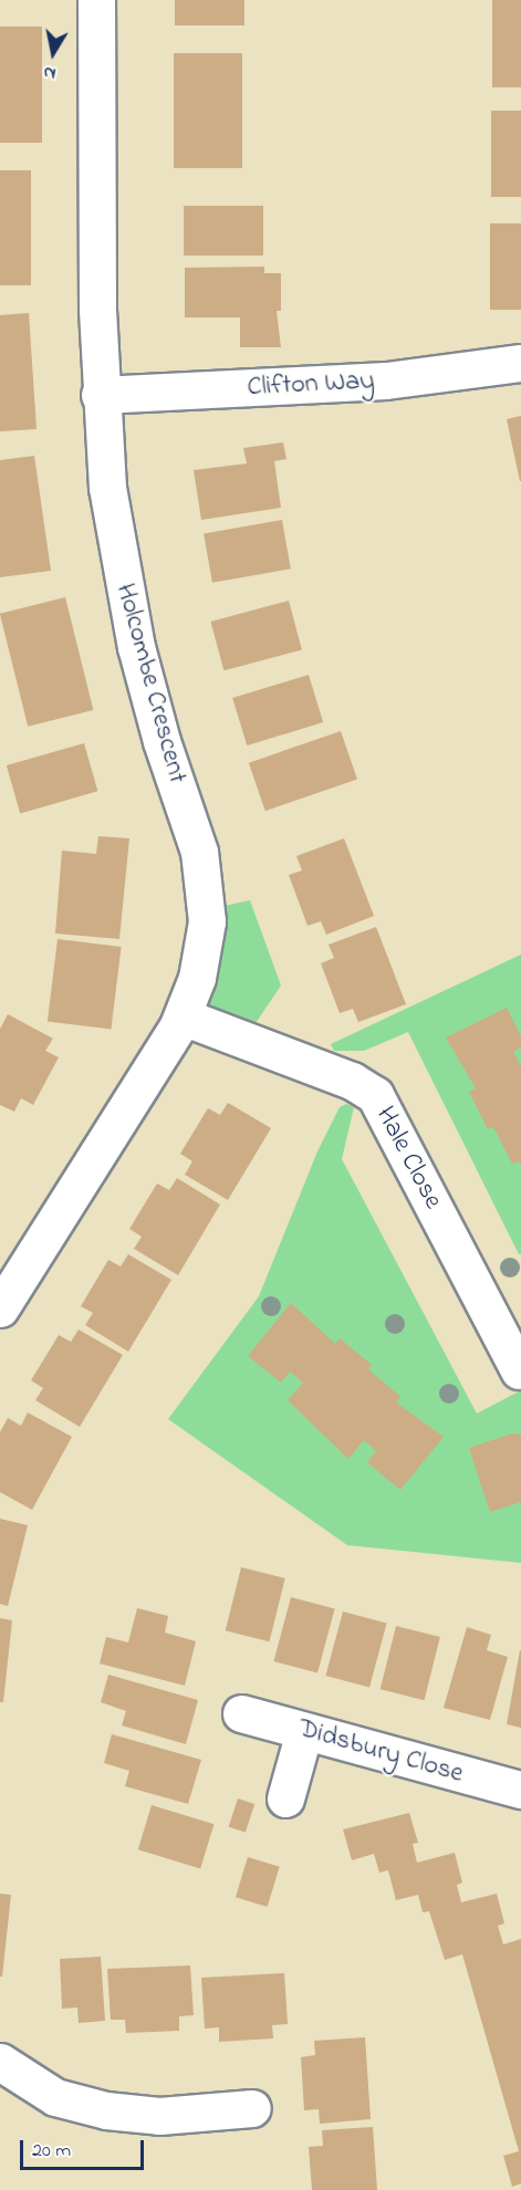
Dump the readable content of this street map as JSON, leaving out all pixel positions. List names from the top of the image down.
{
  "streets": {
    "street": [
      "Clifton Way",
      "Holcombe Crescent",
      "Hale Close",
      "Didsbury Close"
    ]
  },
  "crossings": [
    ["Clifton Way", "Holcombe Crescent"],
    ["Holcombe Crescent", "Hale Close"]
  ],
  "scale_bar": "20 m",
  "north": "bottom"
}
